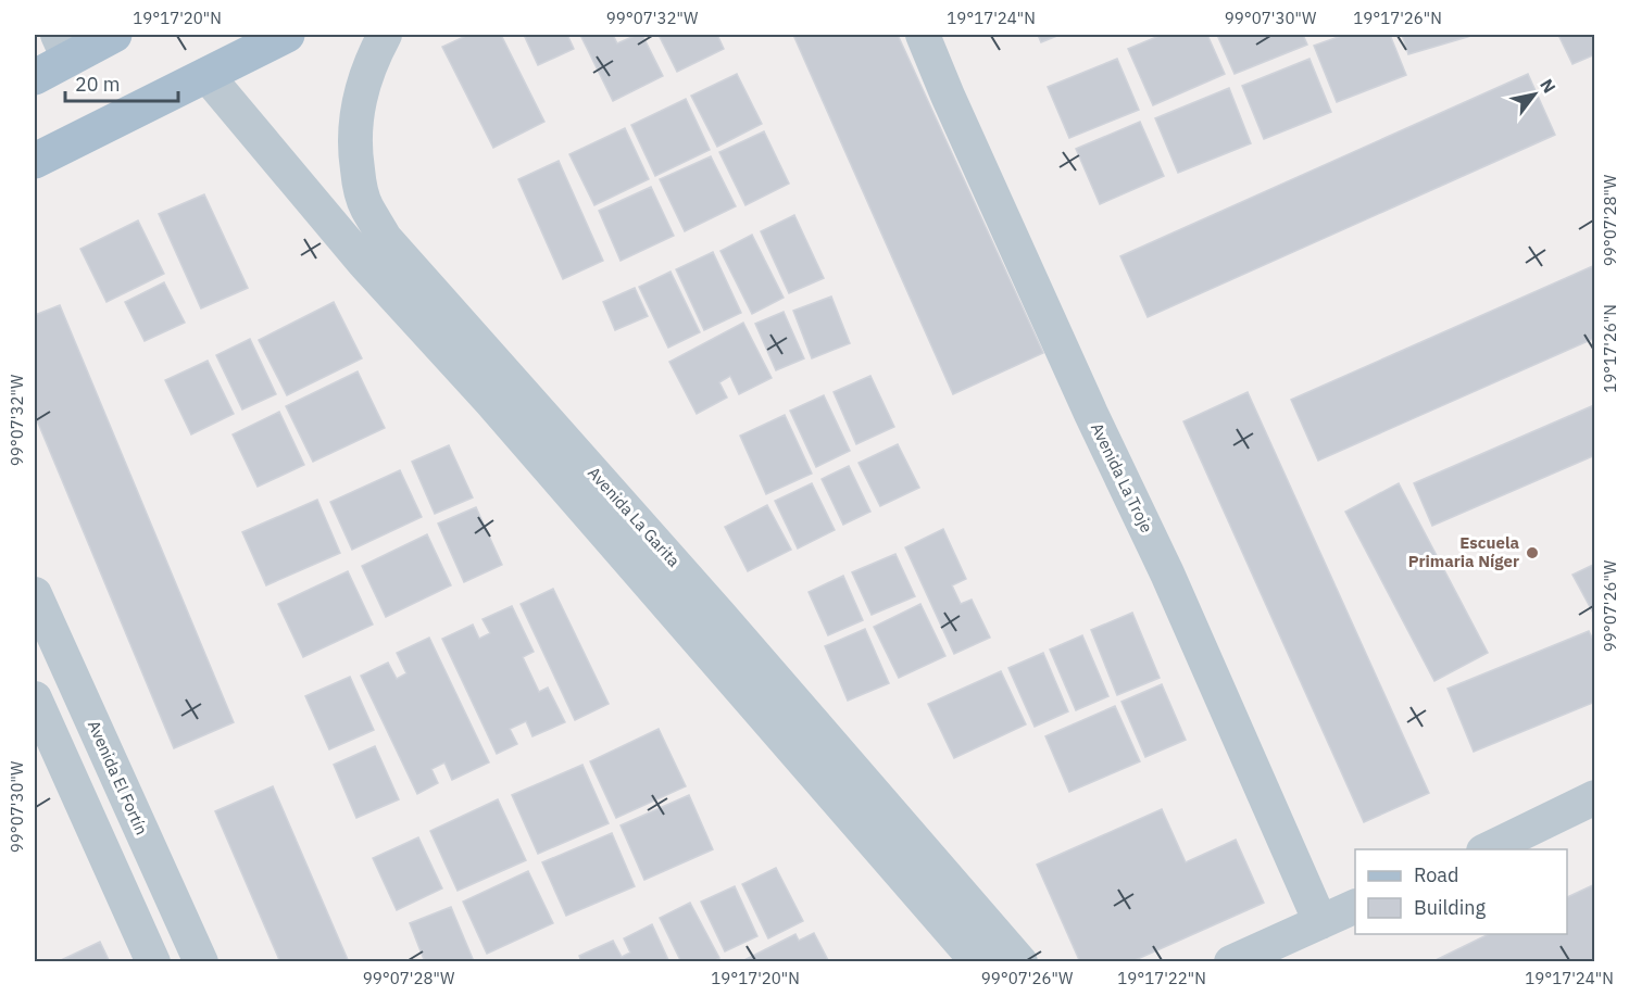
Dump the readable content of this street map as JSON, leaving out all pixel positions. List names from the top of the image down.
{
  "streets": {
    "street": ["Avenida La Troje", "Avenida La Garita", "Avenida El Fortín"]
  },
  "places": ["Escuela Primaria Níger"],
  "legend": ["Road", "Building"],
  "scale_bar": "20 m",
  "north": "top right",
  "coordinates": [
    "19°17'20\"N",
    "99°07'32\"W",
    "19°17'24\"N",
    "99°07'30\"W",
    "19°17'26\"N",
    "99°07'28\"W",
    "99°07'26\"W",
    "19°17'22\"N"
  ]
}
